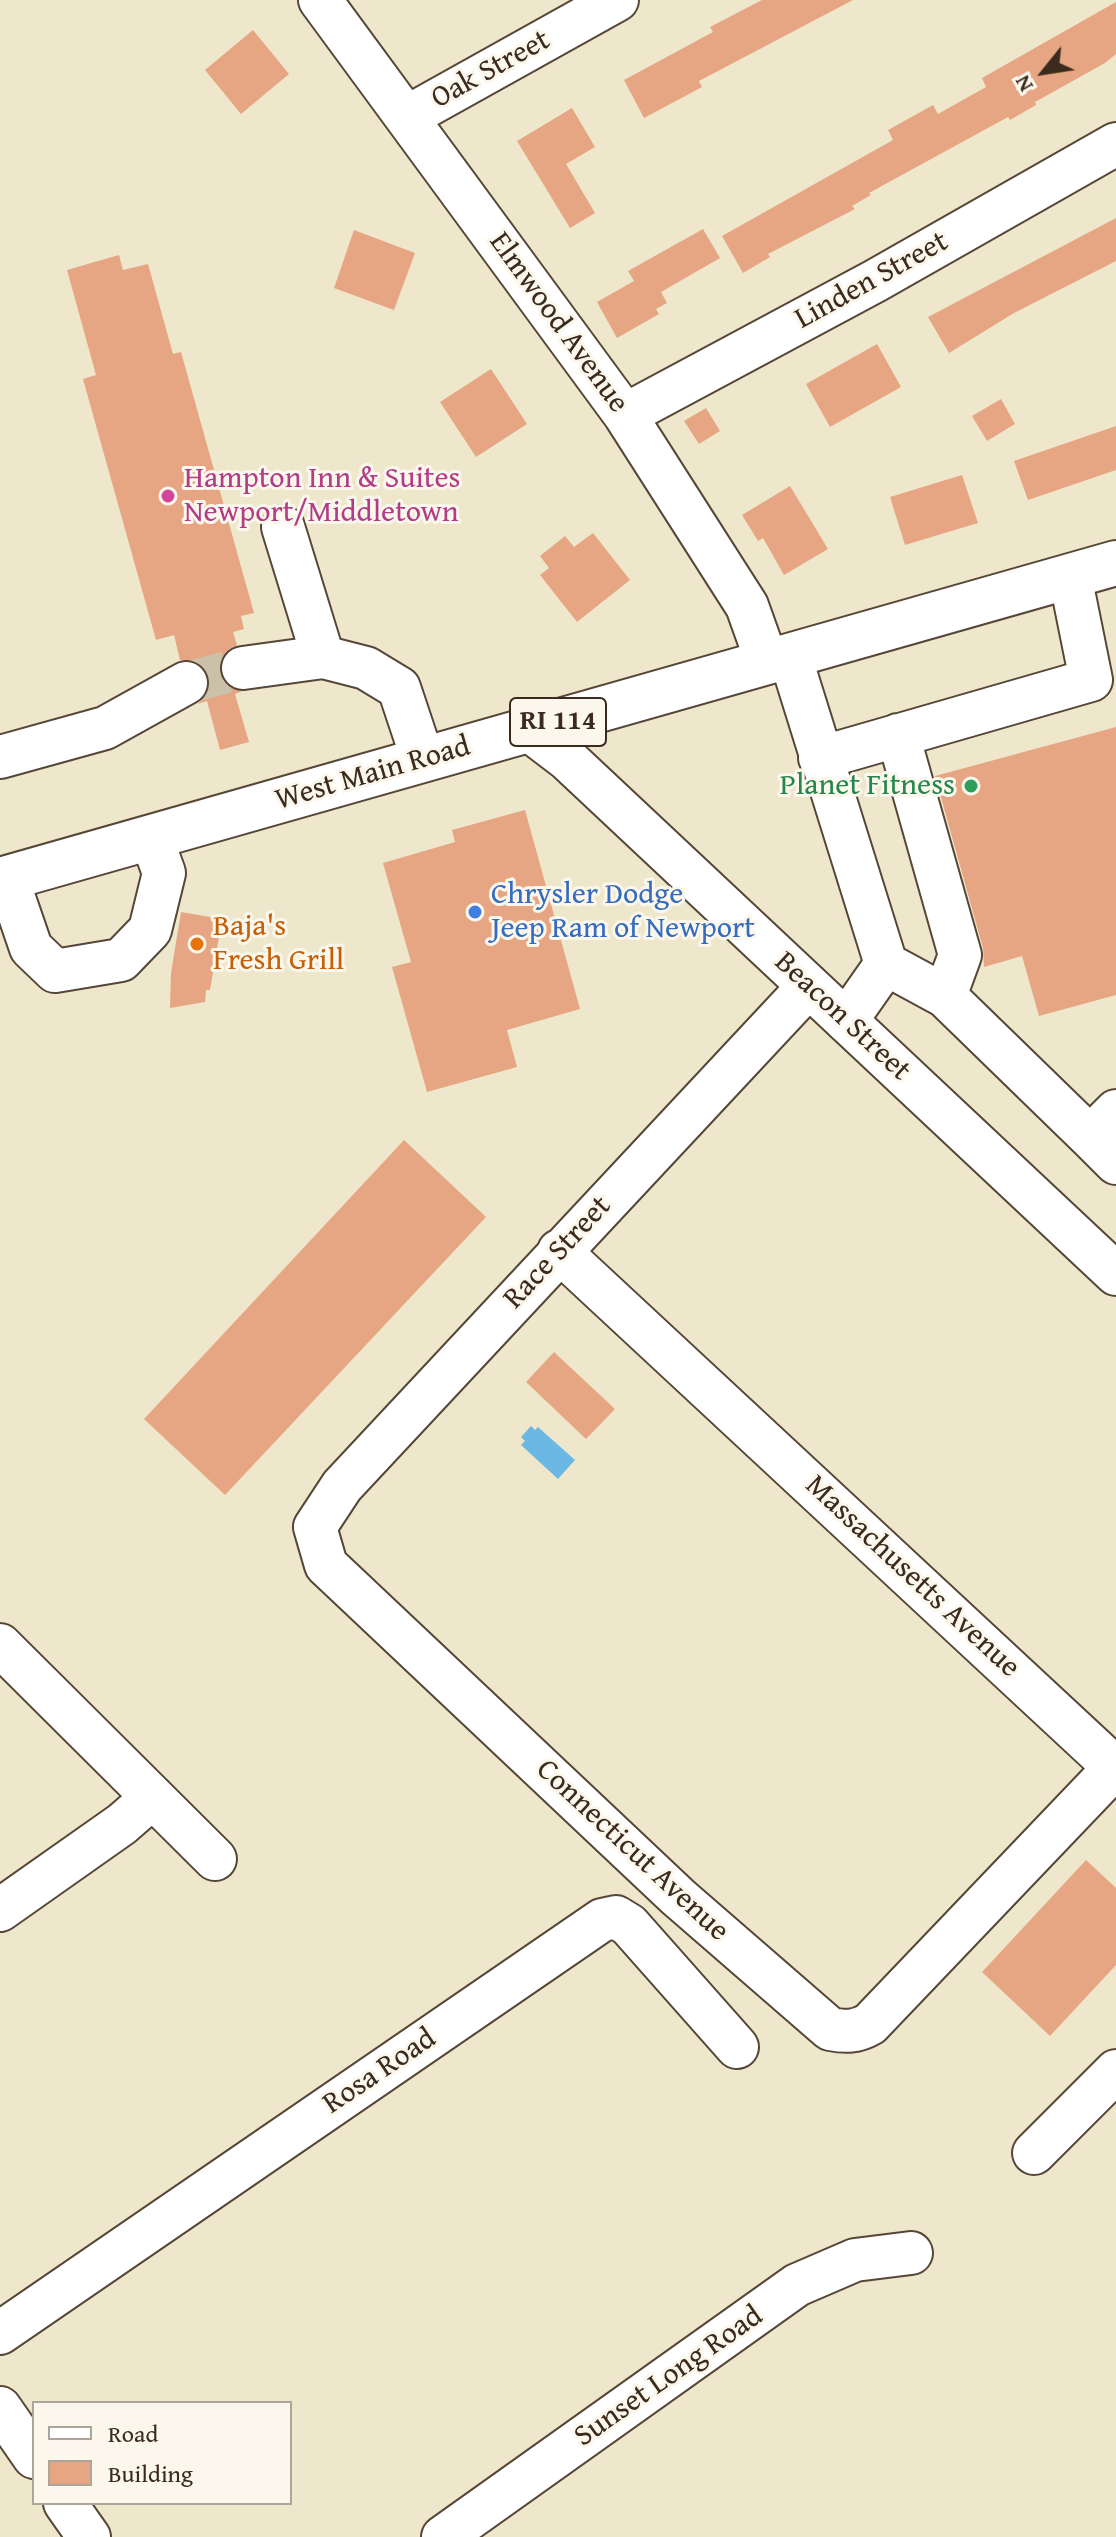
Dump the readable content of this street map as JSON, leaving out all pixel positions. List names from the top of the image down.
{
  "streets": {
    "main road": ["RI 114", "West Main Road"],
    "street": [
      "Oak Street",
      "Linden Street",
      "Elmwood Avenue",
      "Beacon Street",
      "Race Street",
      "Massachusetts Avenue",
      "Connecticut Avenue",
      "Rosa Road",
      "Sunset Long Road"
    ]
  },
  "crossings": [
    ["Oak Street", "Elmwood Avenue"],
    ["Linden Street", "Elmwood Avenue"],
    ["Elmwood Avenue", "West Main Road"],
    ["West Main Road", "Beacon Street"],
    ["Beacon Street", "Race Street"],
    ["Race Street", "Massachusetts Avenue"],
    ["Race Street", "Connecticut Avenue"],
    ["Massachusetts Avenue", "Connecticut Avenue"]
  ],
  "places": [
    "Hampton Inn & Suites Newport/Middletown",
    "Planet Fitness",
    "Chrysler Dodge Jeep Ram of Newport",
    "Baja's Fresh Grill"
  ],
  "legend": ["Road", "Building"],
  "north": "bottom left"
}
